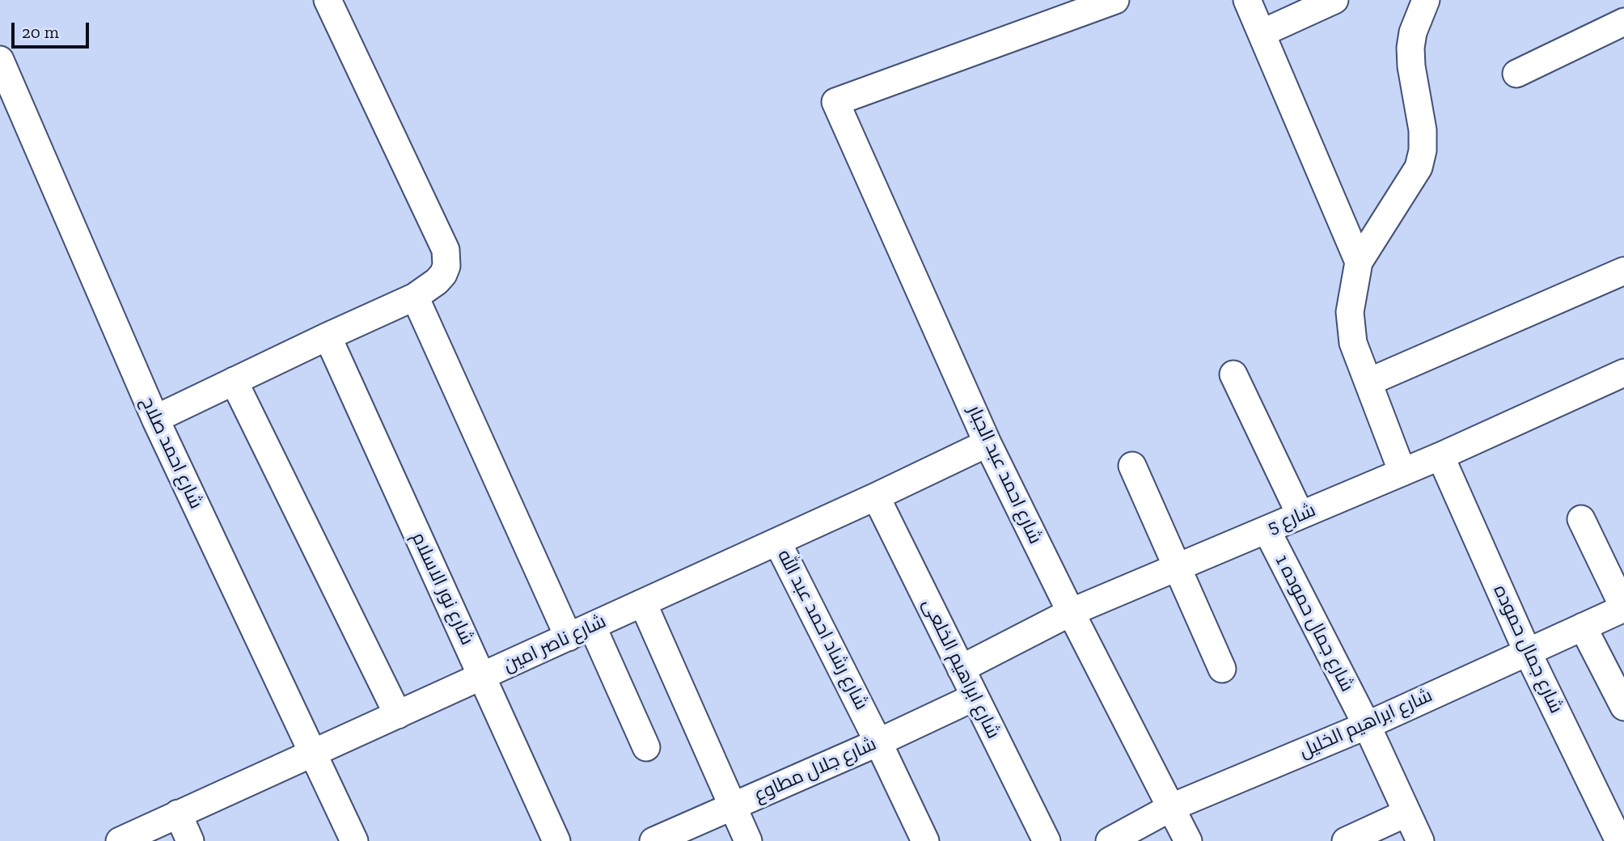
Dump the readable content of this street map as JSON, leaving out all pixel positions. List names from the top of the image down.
{
  "streets": {
    "street": [
      "شارع احمد صلاح",
      "شارع احمد عبد الجبار",
      "شارع 5",
      "شارع نور الاسلام",
      "شارع جمال حموده 1",
      "شارع رشاد احمد عبد الله",
      "شارع ناصر امين",
      "شارع جمال حموده",
      "شارع ابراهيم الخلعى",
      "شارع ابراهيم الخليل",
      "شارع جلال مطاوع"
    ]
  },
  "crossings": [
    ["شارع احمد صلاح", "شارع ناصر امين"],
    ["شارع احمد عبد الجبار", "شارع 5"],
    ["شارع احمد عبد الجبار", "شارع ناصر امين"],
    ["شارع احمد عبد الجبار", "شارع ابراهيم الخليل"],
    ["شارع 5", "شارع جمال حموده 1"],
    ["شارع 5", "شارع جمال حموده"],
    ["شارع 5", "شارع ابراهيم الخلعى"],
    ["شارع نور الاسلام", "شارع ناصر امين"],
    ["شارع جمال حموده 1", "شارع ابراهيم الخليل"],
    ["شارع رشاد احمد عبد الله", "شارع ناصر امين"],
    ["شارع رشاد احمد عبد الله", "شارع جلال مطاوع"],
    ["شارع ناصر امين", "شارع ابراهيم الخلعى"],
    ["شارع جمال حموده", "شارع ابراهيم الخليل"],
    ["شارع ابراهيم الخلعى", "شارع جلال مطاوع"]
  ],
  "scale_bar": "20 m"
}
